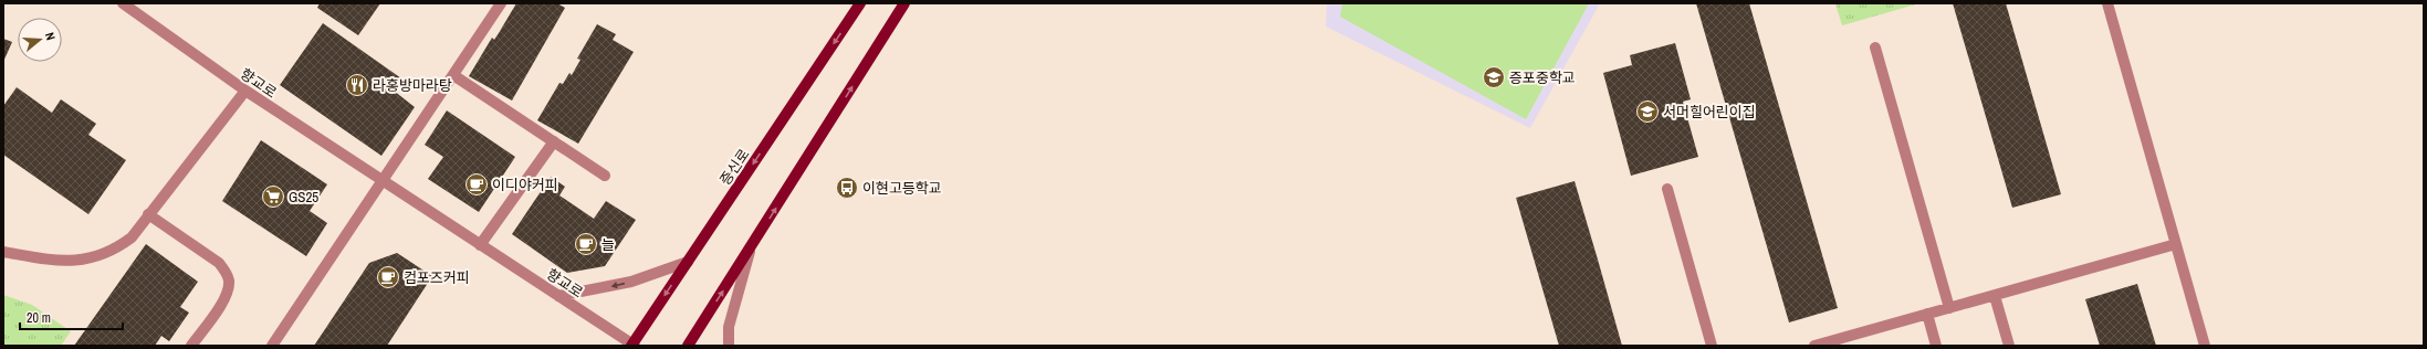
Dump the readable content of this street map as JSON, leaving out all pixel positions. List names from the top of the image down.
{
  "streets": {
    "main road": ["증신로"],
    "street": ["향교로"]
  },
  "crossings": [
    ["향교로", "증신로"]
  ],
  "places": {
    "school or university": ["증포중학교", "서머힐어린이집"],
    "restaurant": ["라홍방마라탕"],
    "cafe": ["이디야커피", "늘", "컴포즈커피"],
    "bus stop": ["이현고등학교"],
    "supermarket": ["GS25"]
  },
  "scale_bar": "20 m",
  "north": "right"
}
